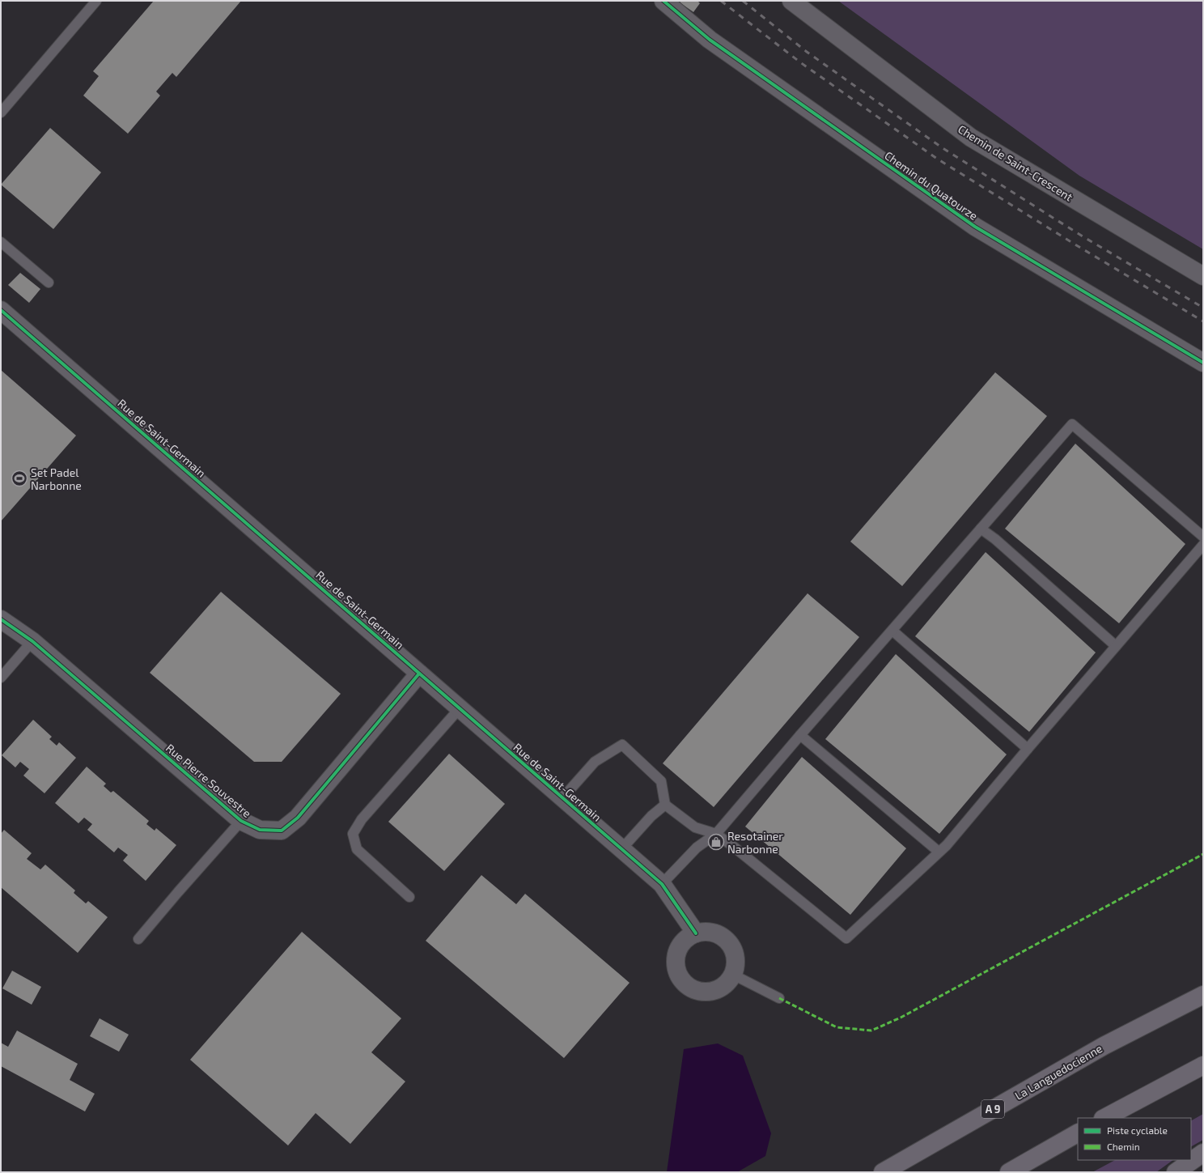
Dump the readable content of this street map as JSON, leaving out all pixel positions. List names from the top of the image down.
{
  "streets": {
    "highway": ["La Languedocienne", "A 9"],
    "street": [
      "Chemin de Saint-Crescent",
      "Chemin du Quatourze",
      "Rue de Saint-Germain",
      "Rue Pierre Souvestre"
    ]
  },
  "crossings": [
    ["Rue de Saint-Germain", "Rue Pierre Souvestre"]
  ],
  "places": {
    "sports": ["Set Padel Narbonne"],
    "shop": ["Resotainer Narbonne"]
  },
  "legend": ["Piste cyclable", "Chemin"]
}
